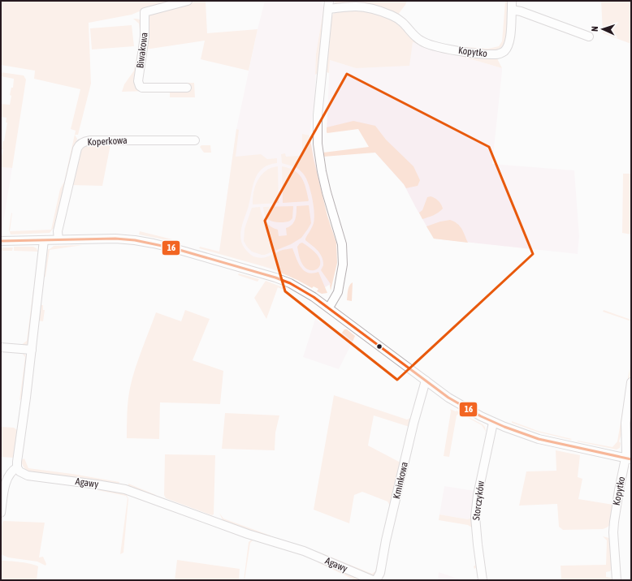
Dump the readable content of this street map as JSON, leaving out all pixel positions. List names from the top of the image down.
{
  "streets": {
    "street": [
      "Biwakowa",
      "Kopytko",
      "Koperkowa",
      "Kminkowa",
      "Agawy",
      "Storczyków"
    ]
  },
  "lines": ["transit line 16"],
  "north": "left"
}
